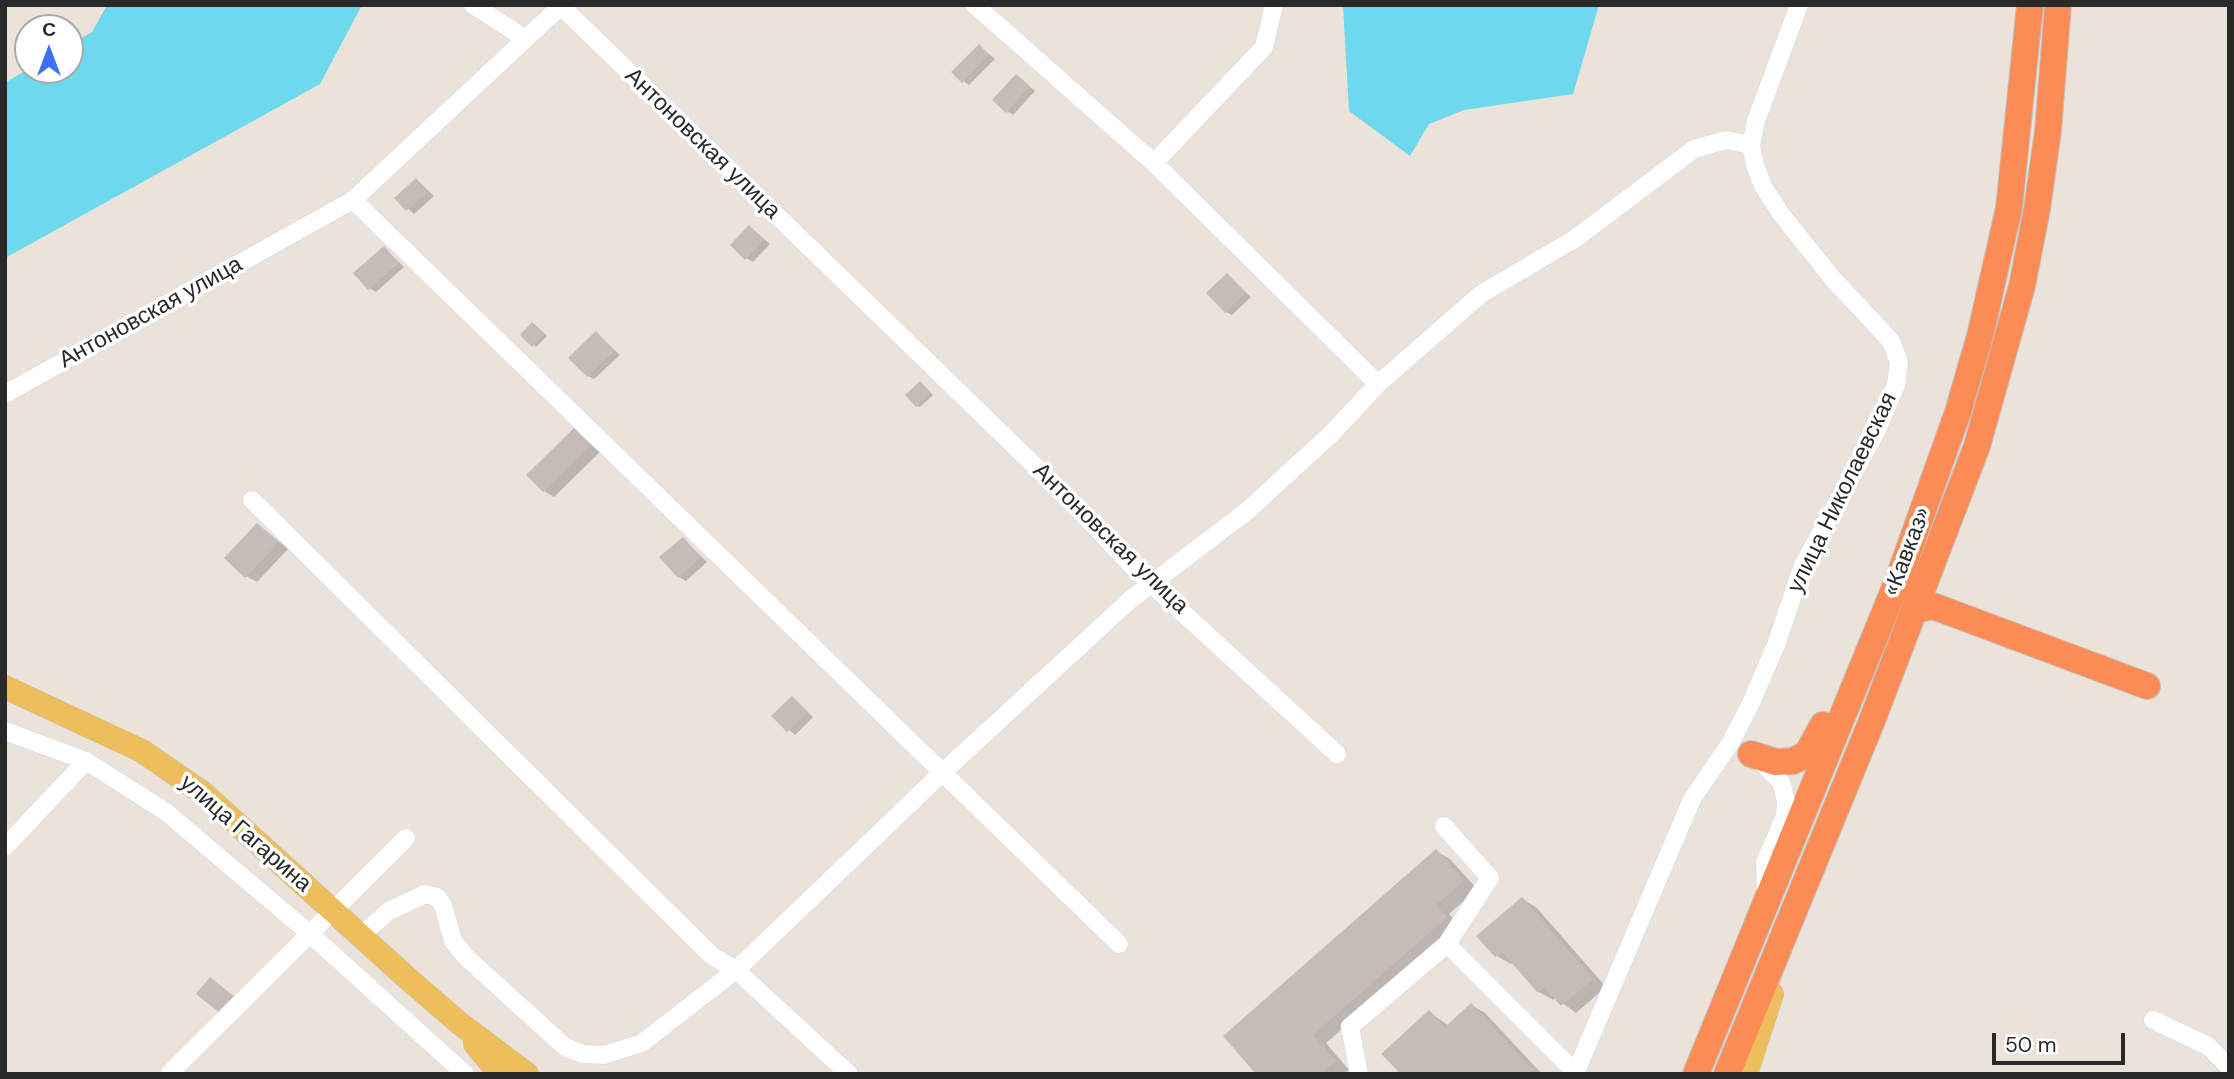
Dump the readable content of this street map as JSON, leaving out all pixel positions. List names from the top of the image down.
{
  "streets": {
    "highway": ["«Кавказ»"],
    "main road": ["улица Гагарина"],
    "street": ["Антоновская улица", "улица Николаевская"]
  },
  "scale_bar": "50 m",
  "north": "top"
}
